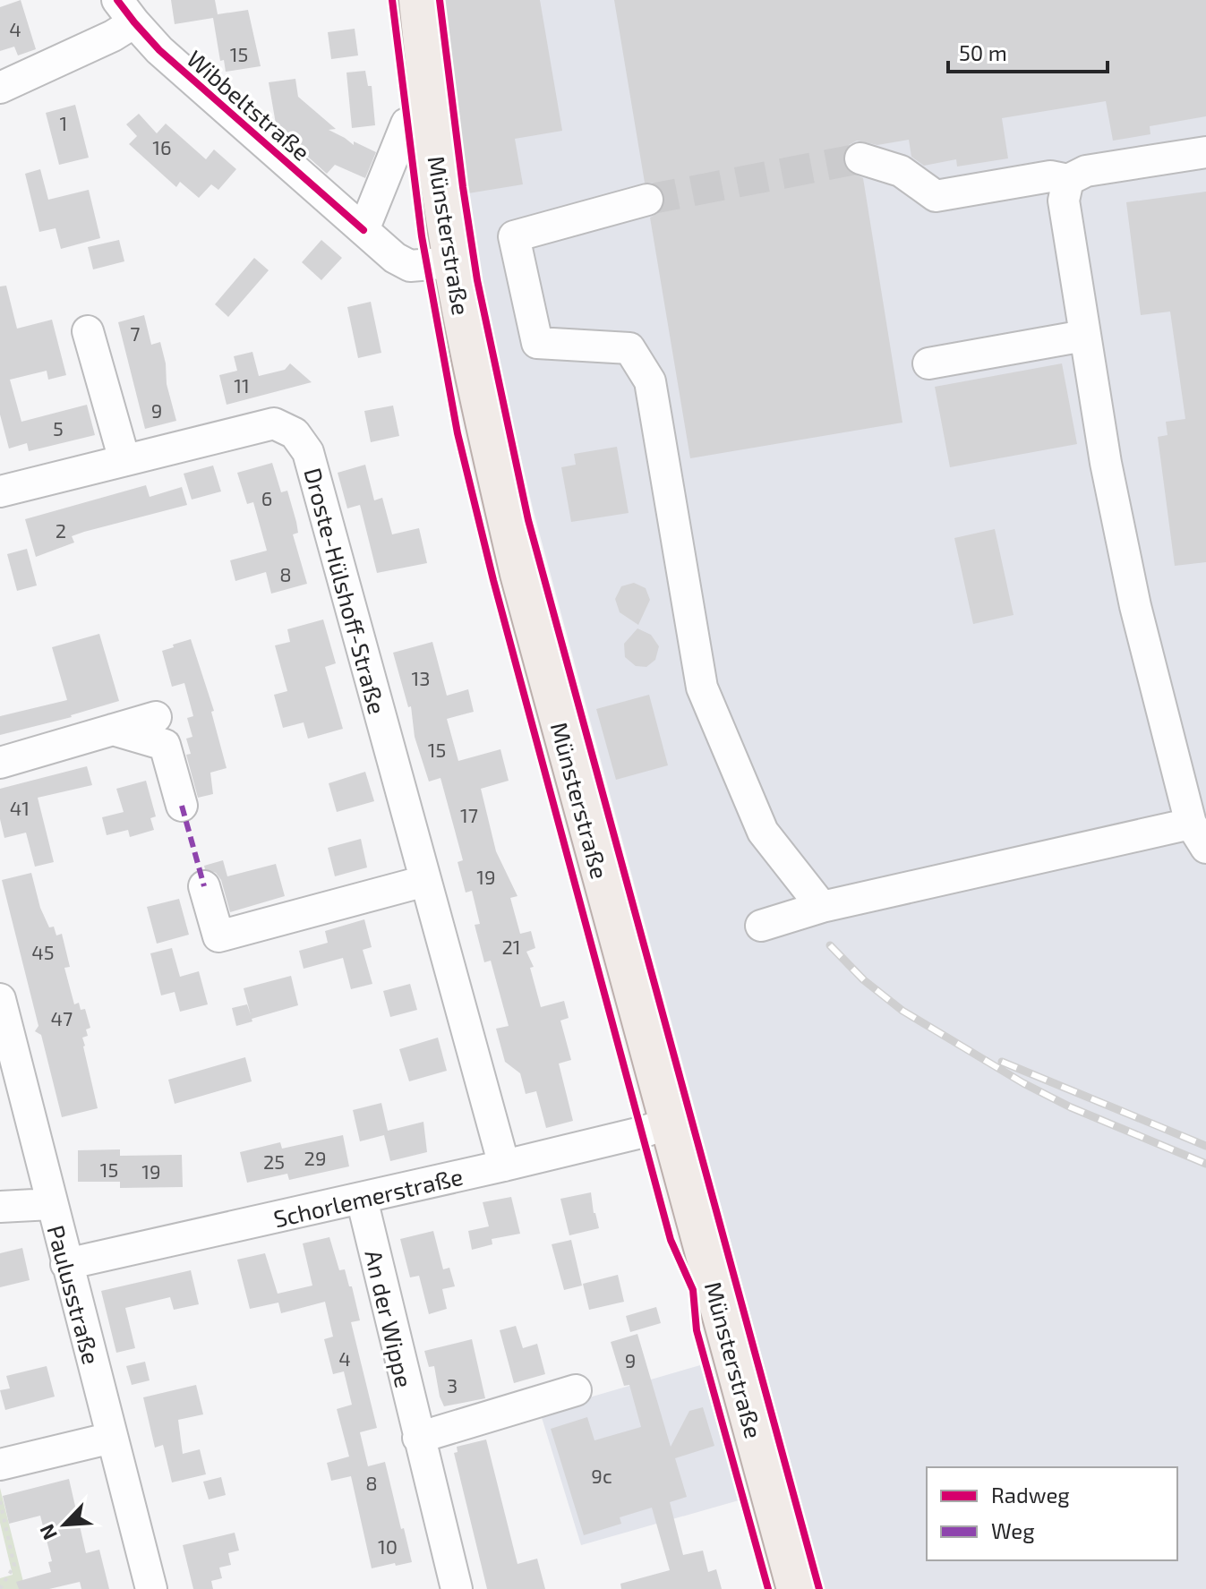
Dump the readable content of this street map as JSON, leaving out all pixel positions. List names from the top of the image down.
{
  "streets": {
    "main road": ["Münsterstraße"],
    "street": [
      "Wibbeltstraße",
      "Droste-Hülshoff-Straße",
      "Schorlemerstraße",
      "Paulusstraße",
      "An der Wippe"
    ]
  },
  "crossings": [
    ["Wibbeltstraße", "Münsterstraße"],
    ["Münsterstraße", "Schorlemerstraße"],
    ["Droste-Hülshoff-Straße", "Schorlemerstraße"],
    ["Schorlemerstraße", "Paulusstraße"],
    ["Schorlemerstraße", "An der Wippe"]
  ],
  "house_numbers": [
    "4",
    "15",
    "1",
    "16",
    "7",
    "11",
    "9",
    "5",
    "6",
    "2",
    "8",
    "13",
    "15",
    "41",
    "17",
    "19",
    "21",
    "45",
    "47",
    "29",
    "25",
    "15",
    "19",
    "4",
    "9",
    "3",
    "9c",
    "8",
    "10"
  ],
  "legend": ["Radweg", "Weg"],
  "scale_bar": "50 m",
  "north": "bottom left"
}
